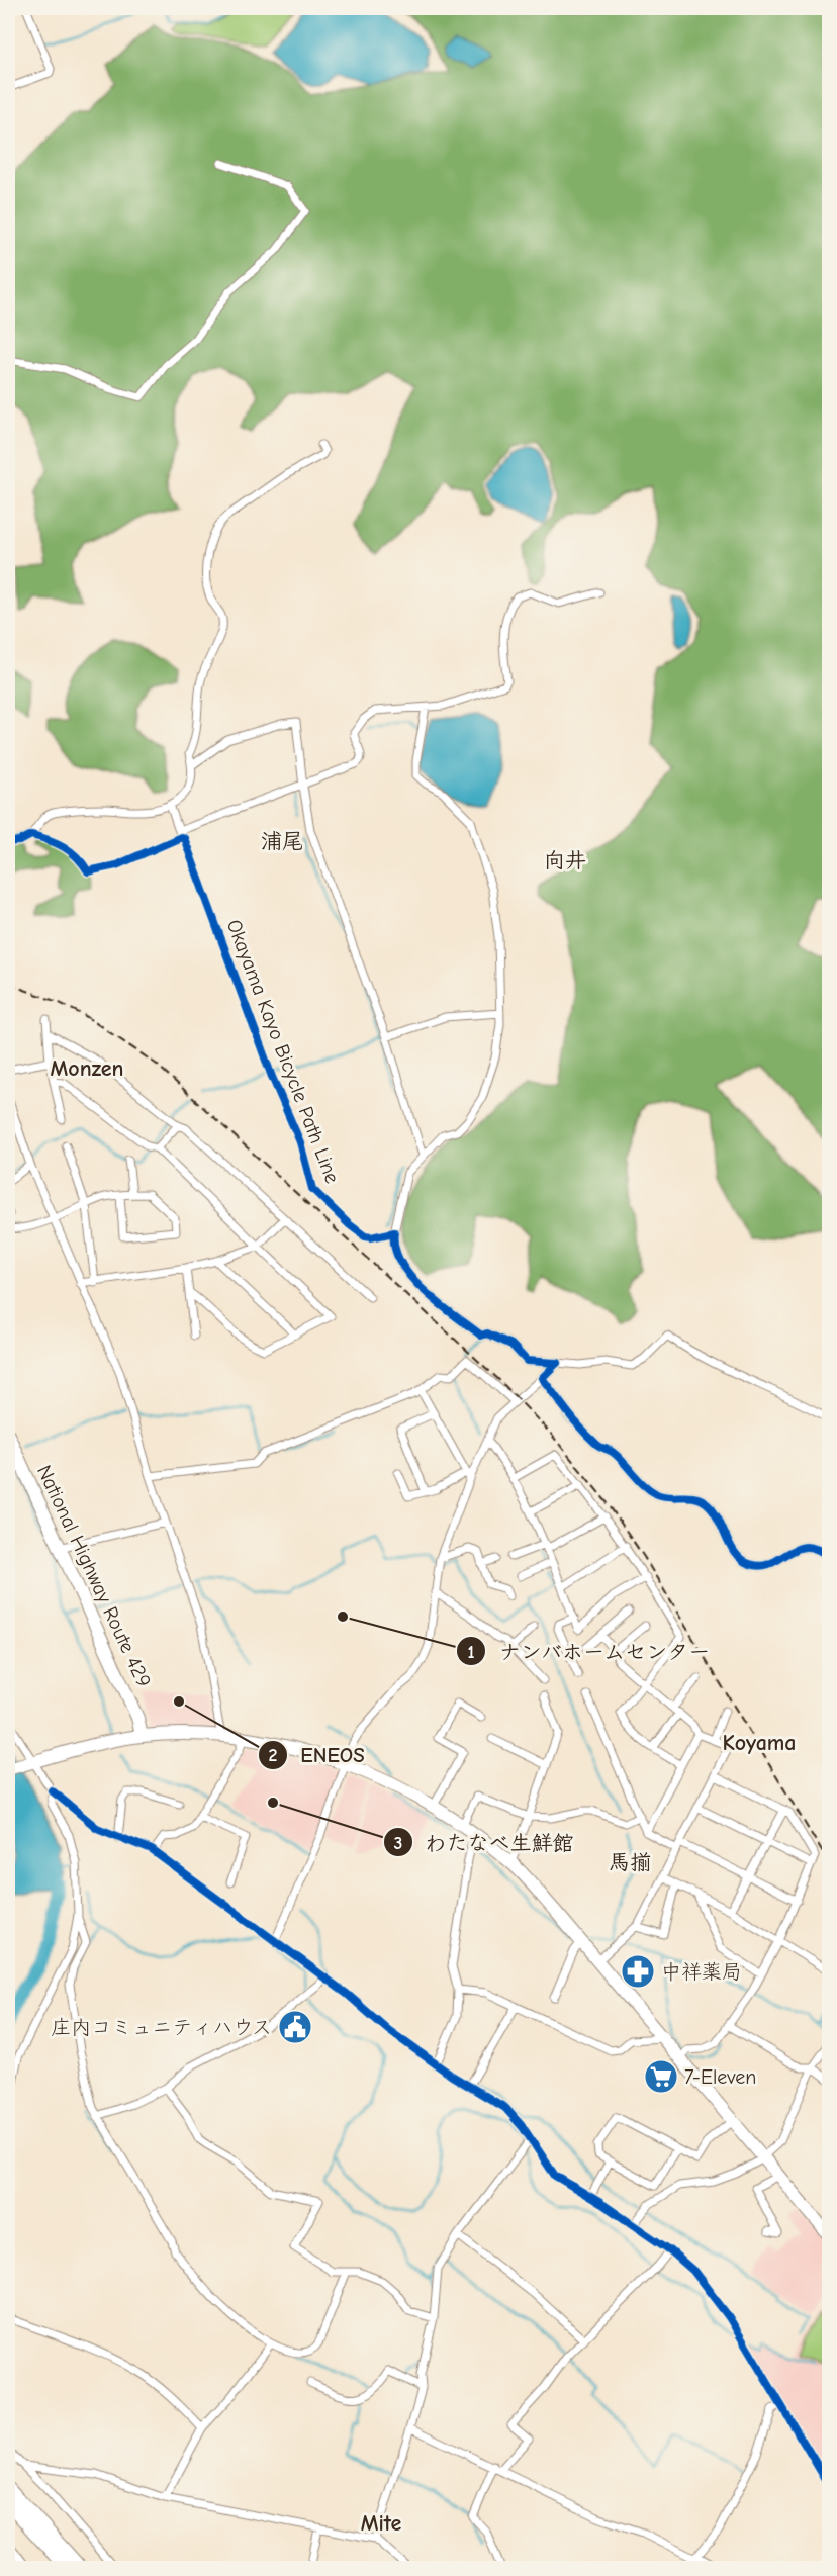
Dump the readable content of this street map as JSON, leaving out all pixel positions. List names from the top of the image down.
{
  "streets": {
    "highway": ["National Highway Route 429"],
    "cycle path": ["Okayama Kayo Bicycle Path Line"]
  },
  "districts": [
    "浦尾",
    "向井",
    "Monzen",
    "Koyama",
    "馬揃",
    "Mite"
  ],
  "places": {
    "other": ["ナンバホームセンター", "ENEOS", "わたなべ生鮮館"],
    "pharmacy": ["中祥薬局"],
    "public building": ["庄内コミュニティハウス"],
    "supermarket": ["7-Eleven"]
  }
}
